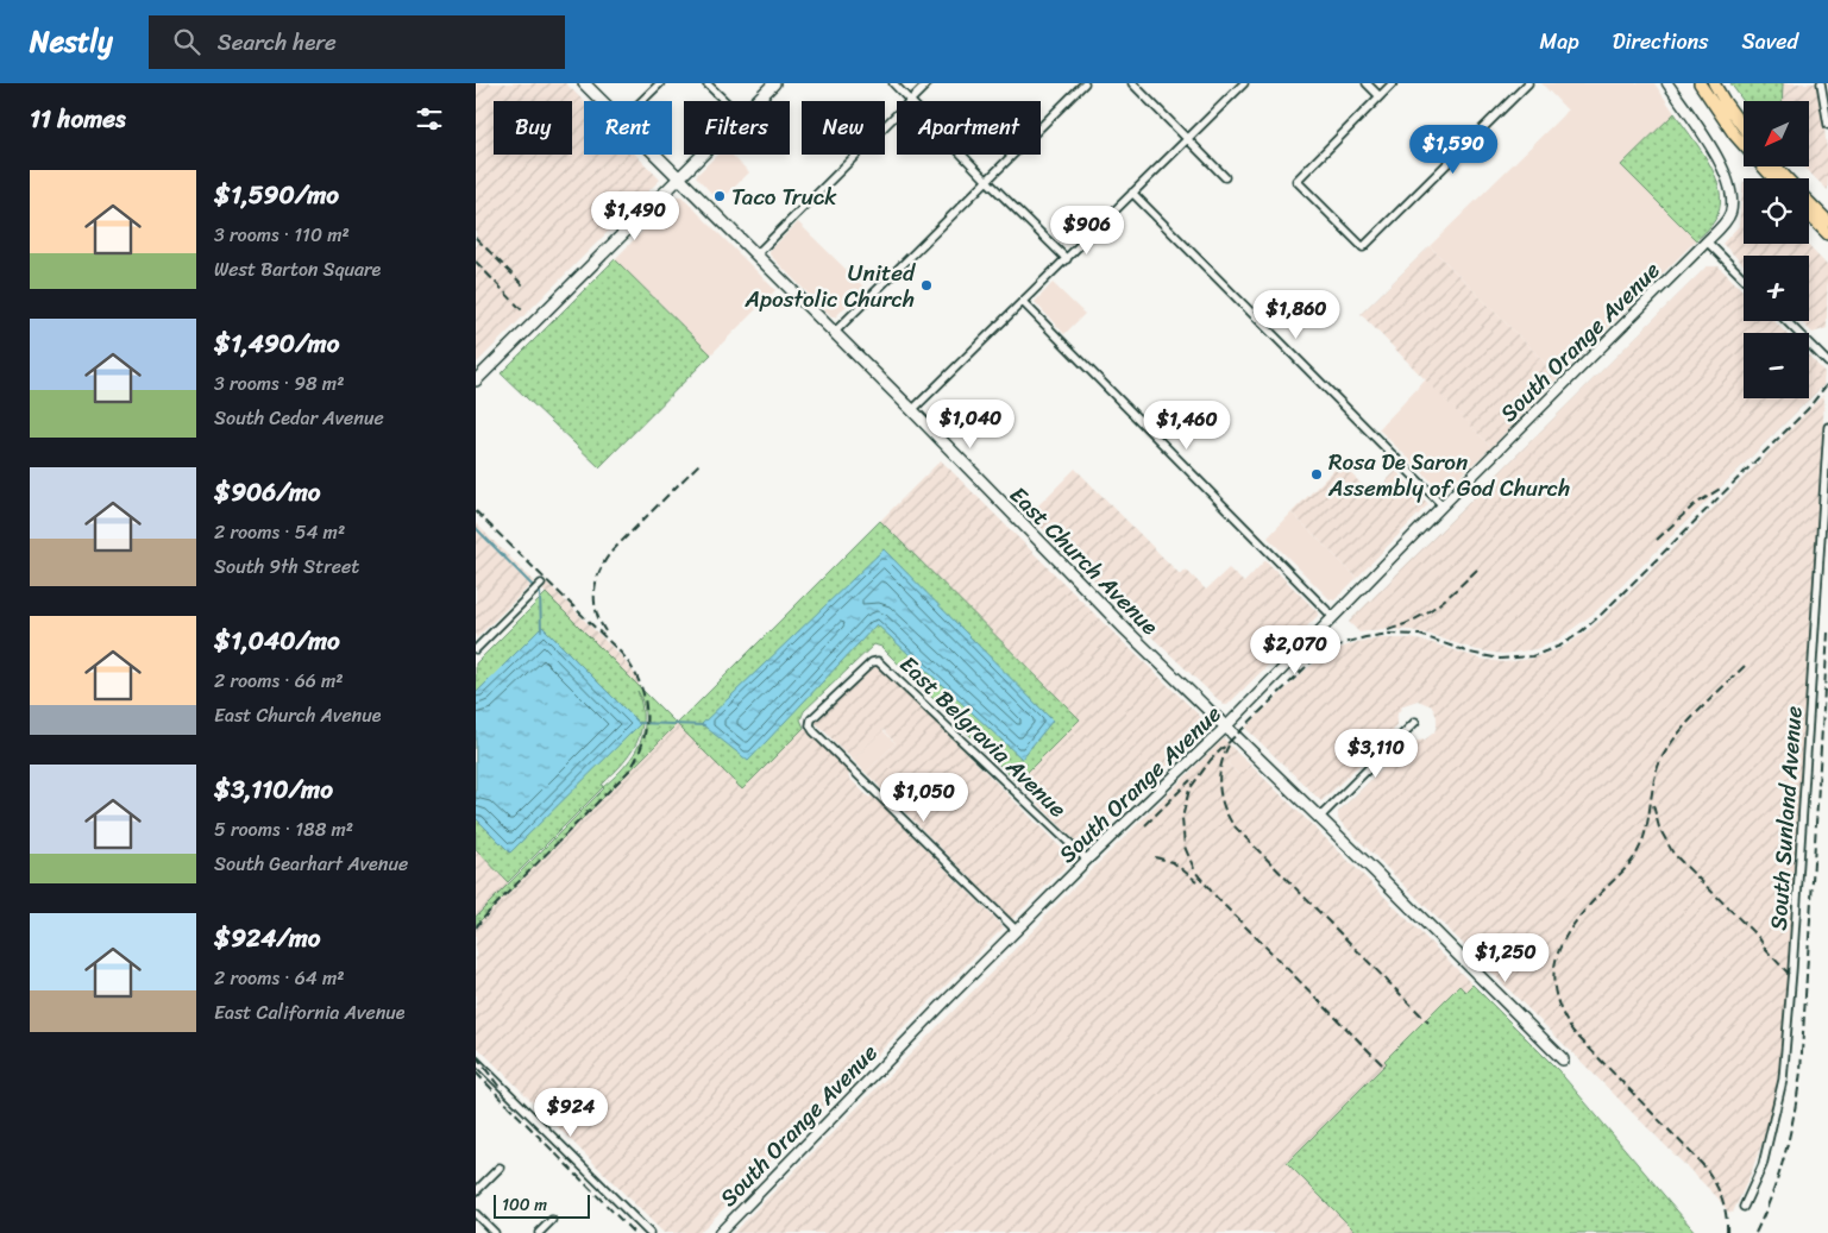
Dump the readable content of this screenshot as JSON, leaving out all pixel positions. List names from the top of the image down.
{
  "streets": {
    "main road": ["East Church Avenue"],
    "street": ["South Orange Avenue", "East Belgravia Avenue", "South Sunland Avenue"]
  },
  "crossings": [
    ["South Orange Avenue", "East Church Avenue"],
    ["South Orange Avenue", "East Belgravia Avenue"]
  ],
  "places": ["Taco Truck", "United Apostolic Church", "Rosa De Saron Assembly of God Church"],
  "scale_bar": "100 m",
  "north": "bottom left",
  "page": {
    "header": "Nestly",
    "search": "Search here",
    "nav": ["Map", "Directions", "Saved"],
    "heading": "11 homes",
    "map_buttons": ["+", "−"],
    "chip": [
      "Buy",
      "Rent",
      "Filters",
      "New",
      "Apartment"
    ],
    "price": [
      "$1,590",
      "$1,490",
      "$906",
      "$1,860",
      "$1,040",
      "$1,460",
      "$2,070",
      "$3,110",
      "$1,050",
      "$1,250",
      "$924"
    ],
    "list": [
      {
        "name": "$1,590/mo",
        "note": "3 rooms · 110 m² · West Barton Square"
      },
      {
        "name": "$1,490/mo",
        "note": "3 rooms · 98 m² · South Cedar Avenue"
      },
      {
        "name": "$906/mo",
        "note": "2 rooms · 54 m² · South 9th Street"
      },
      {
        "name": "$1,040/mo",
        "note": "2 rooms · 66 m² · East Church Avenue"
      },
      {
        "name": "$3,110/mo",
        "note": "5 rooms · 188 m² · South Gearhart Avenue"
      },
      {
        "name": "$924/mo",
        "note": "2 rooms · 64 m² · East California Avenue"
      }
    ],
    "scale": "100 m"
  }
}
